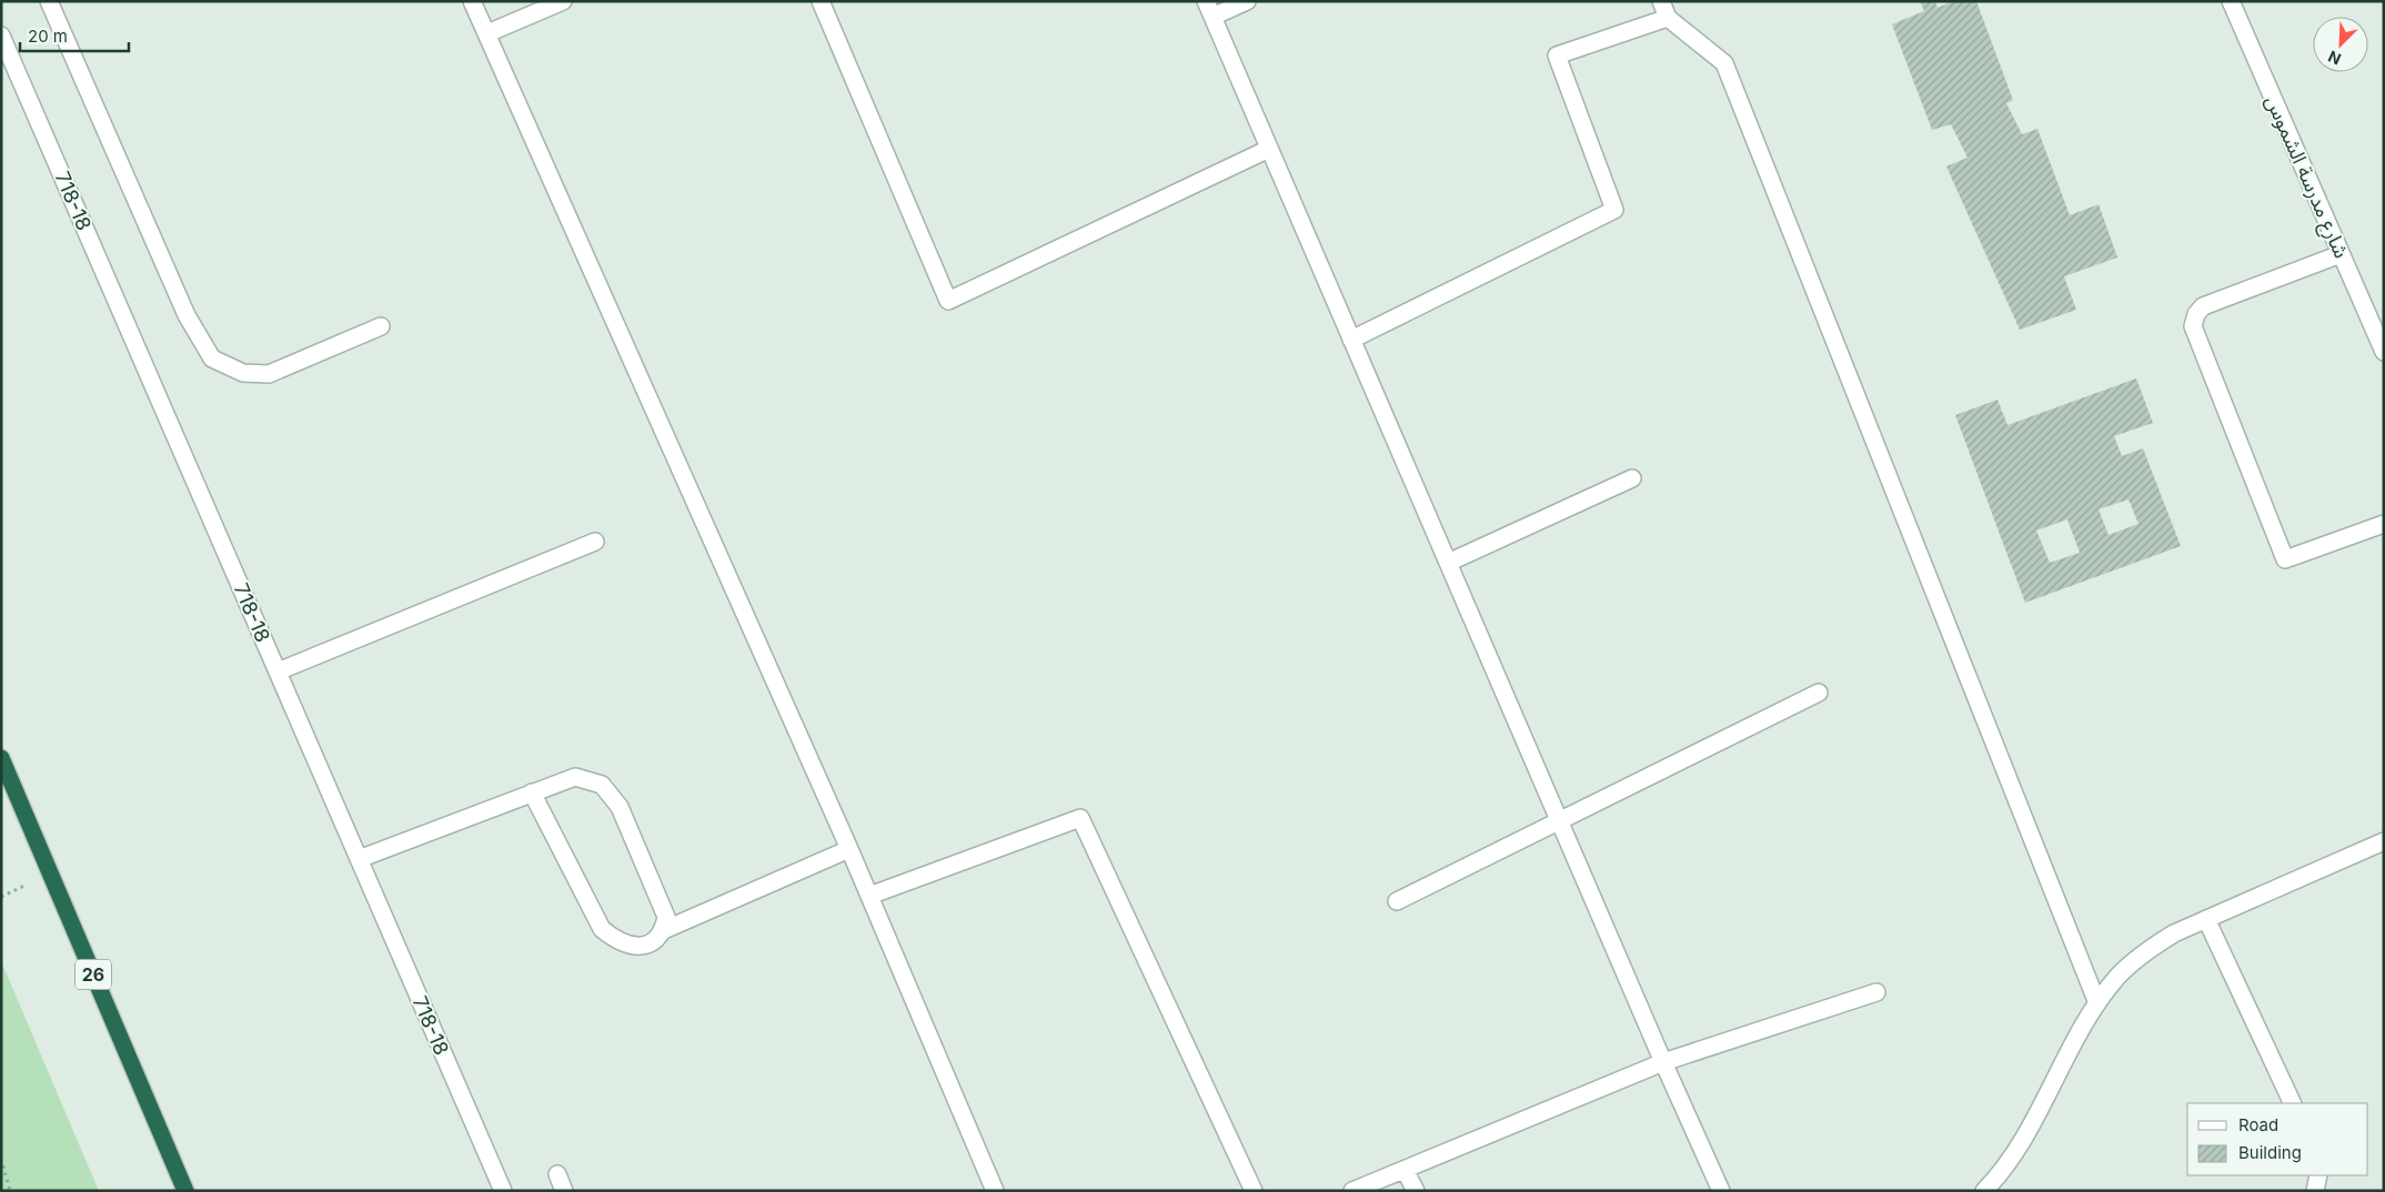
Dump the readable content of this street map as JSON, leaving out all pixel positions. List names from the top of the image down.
{
  "streets": {
    "highway": ["26"],
    "street": ["شارع مدرسة الشموس", "718-18"]
  },
  "legend": ["Road", "Building"],
  "scale_bar": "20 m",
  "north": "bottom left"
}
